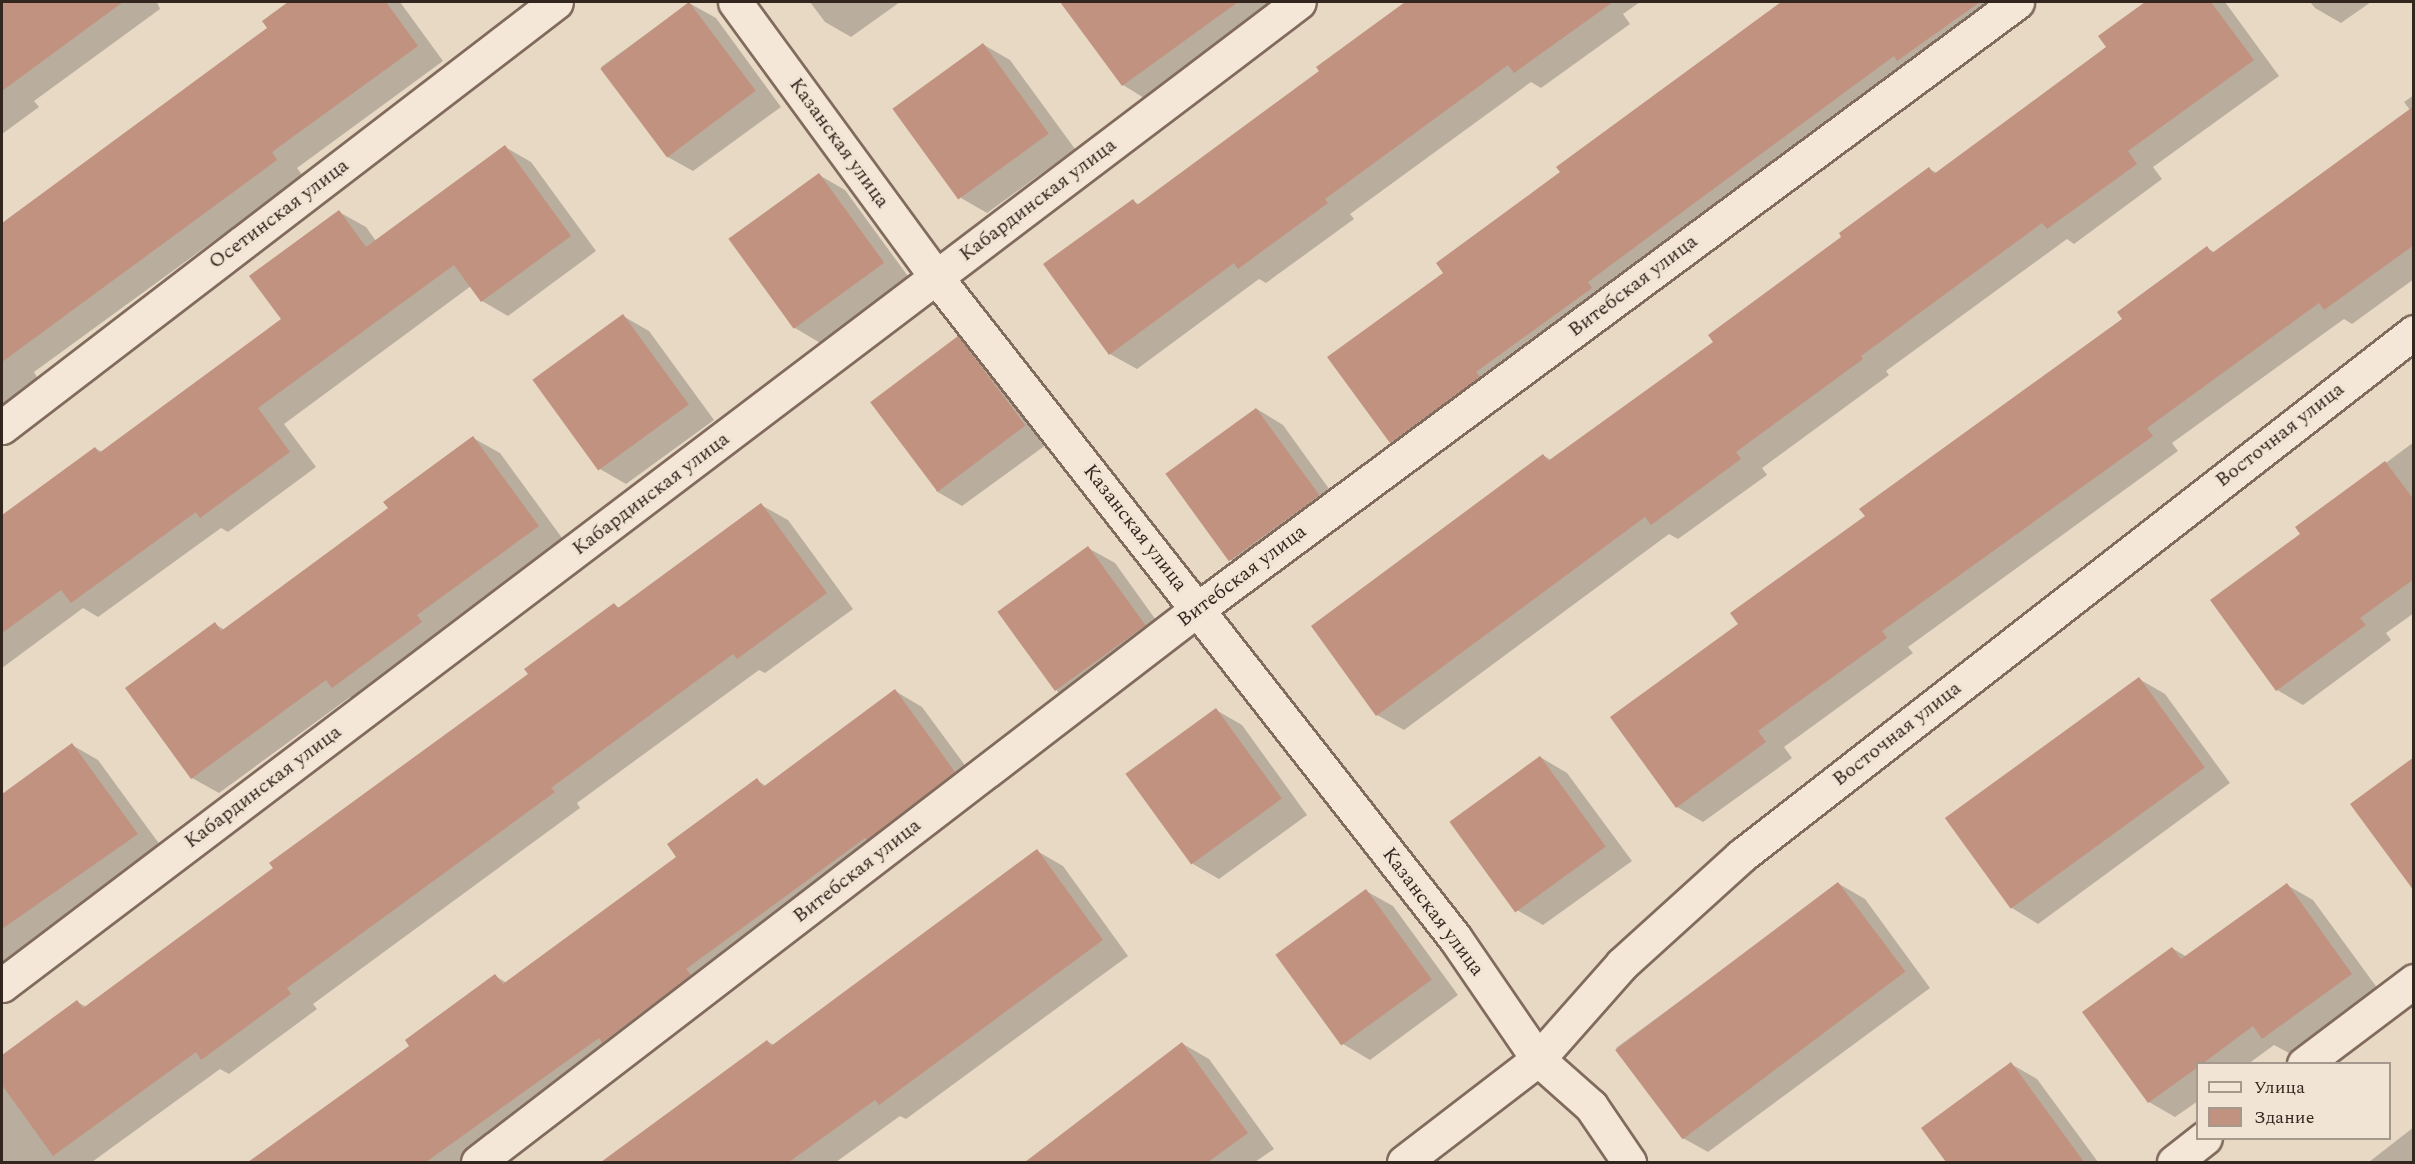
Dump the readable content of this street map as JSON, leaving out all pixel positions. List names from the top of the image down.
{
  "streets": {
    "street": [
      "Казанская улица",
      "Кабардинская улица",
      "Осетинская улица",
      "Витебская улица",
      "Восточная улица"
    ]
  },
  "crossings": [
    ["Казанская улица", "Кабардинская улица"],
    ["Казанская улица", "Витебская улица"],
    ["Казанская улица", "Восточная улица"]
  ],
  "legend": ["Улица", "Здание"]
}
